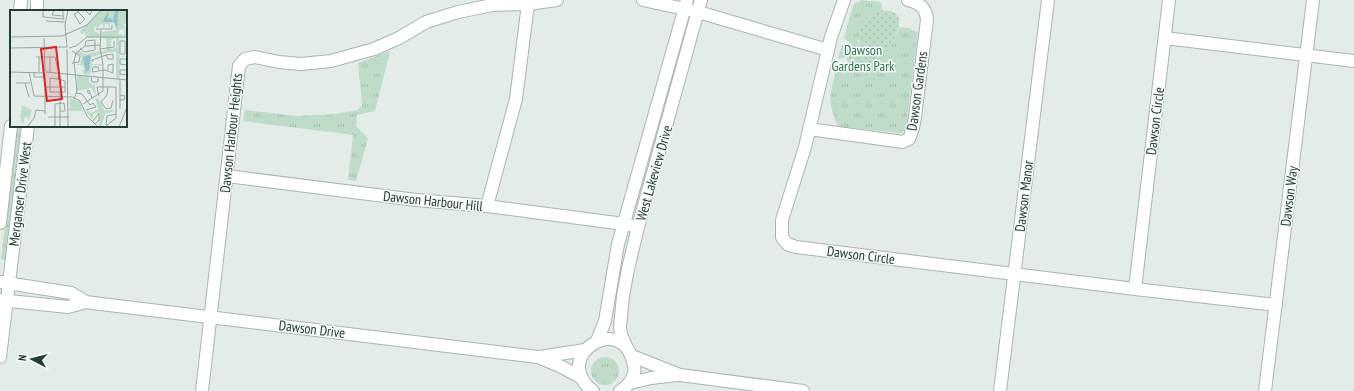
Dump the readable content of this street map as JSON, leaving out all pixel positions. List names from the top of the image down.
{
  "streets": {
    "street": [
      "Dawson Gardens",
      "Dawson Circle",
      "Dawson Harbour Heights",
      "West Lakeview Drive",
      "Merganser Drive West",
      "Dawson Manor",
      "Dawson Way",
      "Dawson Harbour Hill",
      "Dawson Drive"
    ]
  },
  "crossings": [
    ["Dawson Gardens", "Dawson Circle"],
    ["Dawson Circle", "Dawson Manor"],
    ["Dawson Circle", "Dawson Way"],
    ["Dawson Harbour Heights", "Dawson Harbour Hill"],
    ["Dawson Harbour Heights", "Dawson Drive"],
    ["West Lakeview Drive", "Dawson Harbour Hill"],
    ["Merganser Drive West", "Dawson Drive"]
  ],
  "parks": ["Dawson Gardens Park"],
  "north": "left"
}
